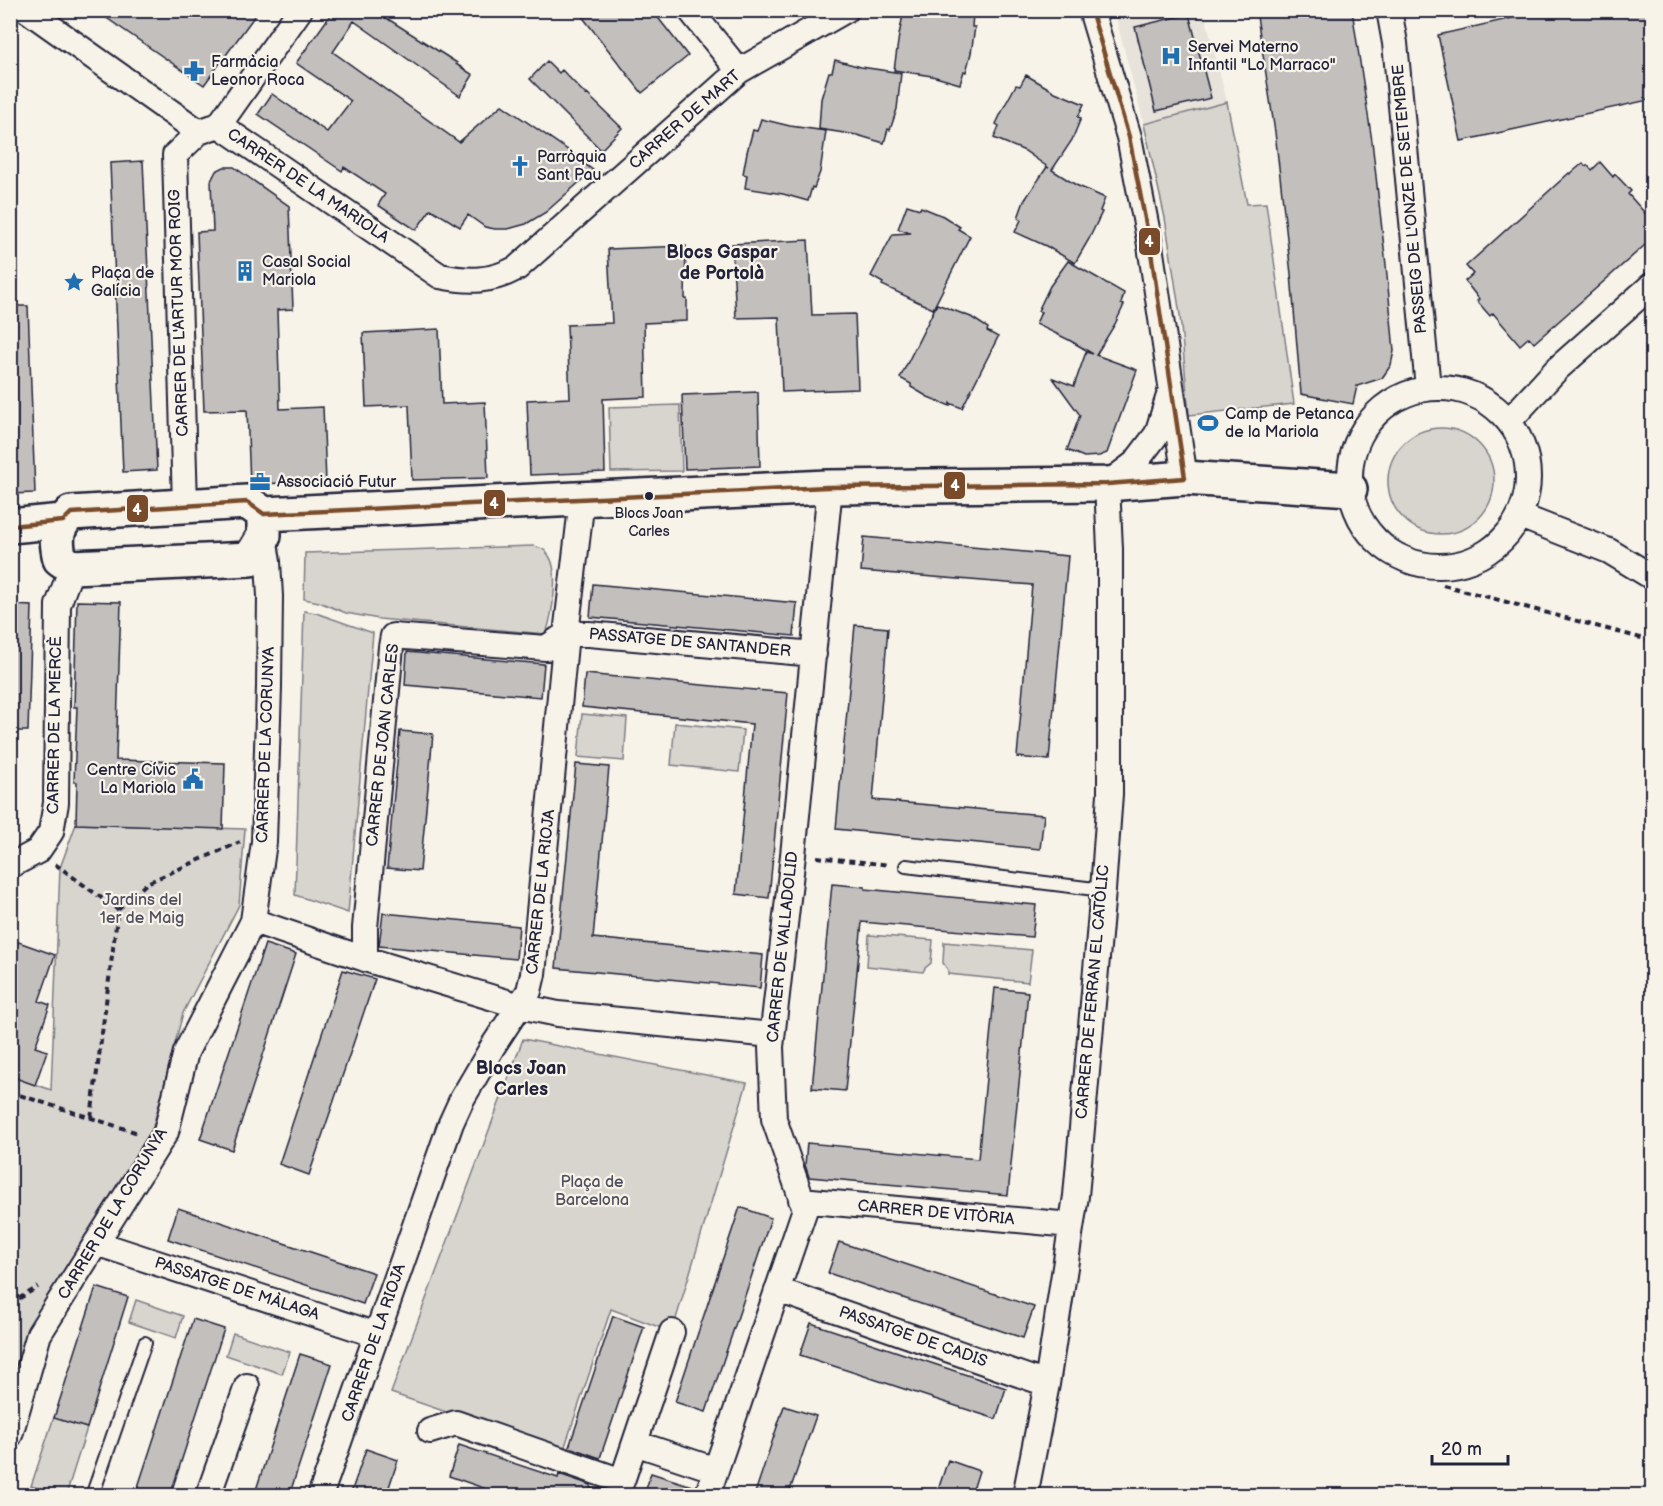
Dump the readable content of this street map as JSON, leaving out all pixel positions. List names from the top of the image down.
{
  "streets": {
    "street": [
      "CARRER DE MART",
      "CARRER DE LA MARIOLA",
      "PASSEIG DE L'ONZE DE SETEMBRE",
      "CARRER DE L'ARTUR MOR ROIG",
      "PASSATGE DE SANTANDER",
      "CARRER DE LA MERCÈ",
      "CARRER DE LA CORUNYA",
      "CARRER DE JOAN CARLES",
      "CARRER DE LA RIOJA",
      "CARRER DE VALLADOLID",
      "CARRER DE FERRAN EL CATÒLIC",
      "CARRER DE VITÒRIA",
      "PASSATGE DE MÀLAGA",
      "PASSATGE DE CADIS"
    ]
  },
  "crossings": [
    ["CARRER DE MART", "CARRER DE LA MARIOLA"],
    ["CARRER DE LA MARIOLA", "CARRER DE L'ARTUR MOR ROIG"],
    ["PASSATGE DE SANTANDER", "CARRER DE JOAN CARLES"],
    ["PASSATGE DE SANTANDER", "CARRER DE LA RIOJA"],
    ["PASSATGE DE SANTANDER", "CARRER DE VALLADOLID"],
    ["CARRER DE LA CORUNYA", "PASSATGE DE MÀLAGA"],
    ["CARRER DE JOAN CARLES", "CARRER DE LA RIOJA"],
    ["CARRER DE LA RIOJA", "PASSATGE DE MÀLAGA"],
    ["CARRER DE VALLADOLID", "CARRER DE VITÒRIA"],
    ["CARRER DE VALLADOLID", "PASSATGE DE CADIS"],
    ["CARRER DE FERRAN EL CATÒLIC", "CARRER DE VITÒRIA"],
    ["CARRER DE FERRAN EL CATÒLIC", "PASSATGE DE CADIS"]
  ],
  "districts": ["Blocs Gaspar de Portolà", "Blocs Joan Carles"],
  "parks": ["Jardins del 1er de Maig", "Plaça de Barcelona"],
  "places": {
    "hospital": ["Servei Materno Infantil \"Lo Marraco\""],
    "pharmacy": ["Farmàcia Leonor Roca"],
    "church": ["Parròquia Sant Pau"],
    "building": ["Casal Social Mariola"],
    "place": ["Plaça de Galícia"],
    "sports": ["Camp de Petanca de la Mariola"],
    "office": ["Associació Futur"],
    "other": ["Blocs Joan Carles"],
    "public building": ["Centre Cívic La Mariola"]
  },
  "lines": ["transit line 4"],
  "scale_bar": "20 m"
}
